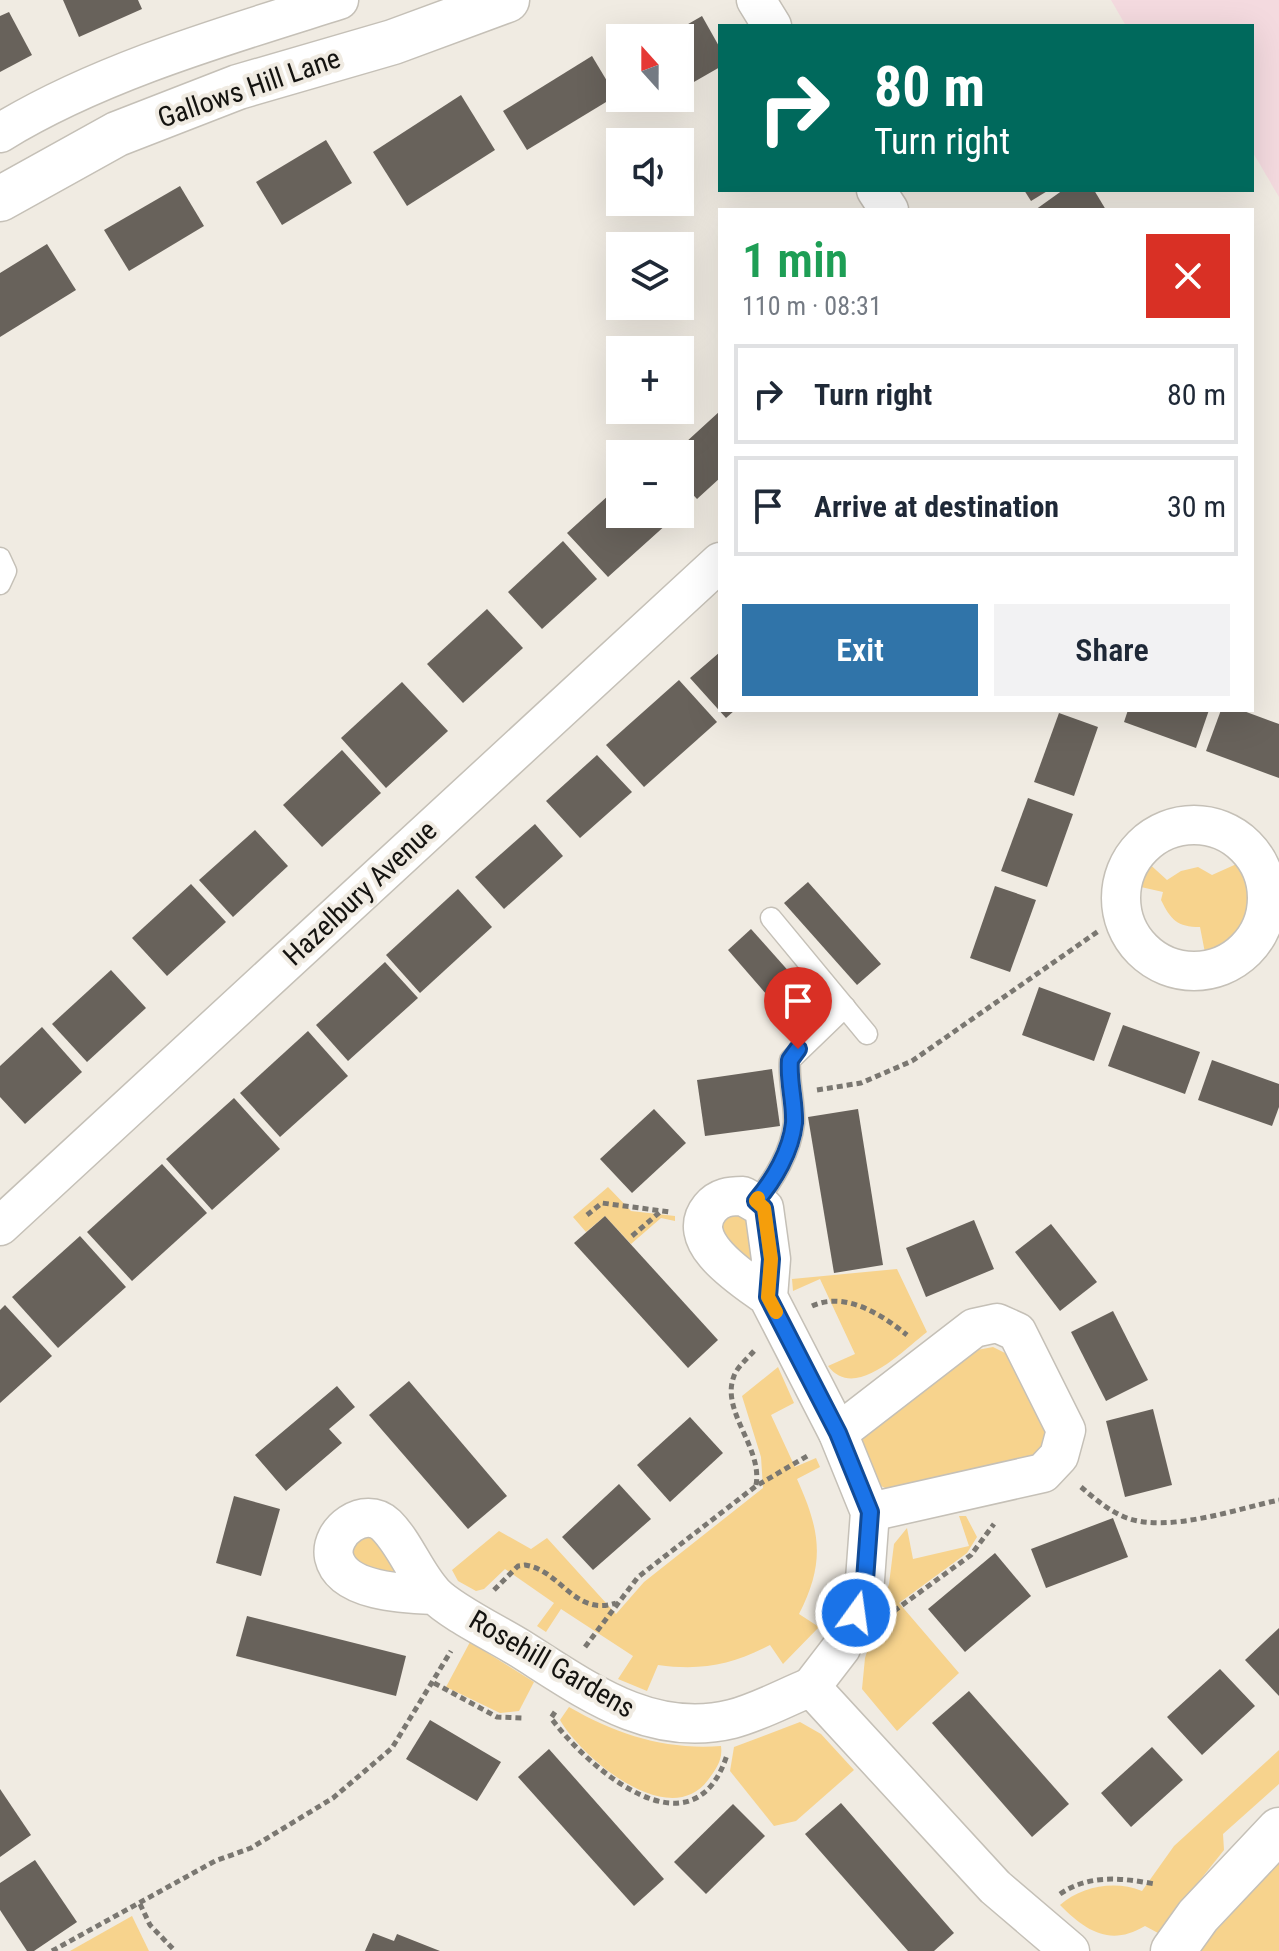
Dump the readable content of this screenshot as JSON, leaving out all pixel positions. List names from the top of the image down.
{
  "streets": {
    "street": ["Gallows Hill Lane", "Hazelbury Avenue", "Rosehill Gardens"]
  },
  "north": "top",
  "page": {
    "map_buttons": ["+", "−"],
    "turn": ["80 m", "Turn right"],
    "heading": ["1 min", "110 m · 08:31"],
    "list": [
      {
        "name": "Turn right",
        "value": "80 m"
      },
      {
        "name": "Arrive at destination",
        "value": "30 m"
      }
    ],
    "buttons": ["Exit", "Share"]
  }
}
